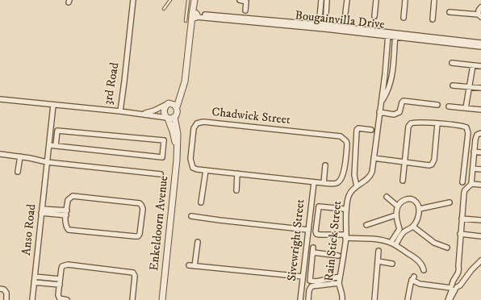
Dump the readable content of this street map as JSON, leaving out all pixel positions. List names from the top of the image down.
{
  "streets": {
    "street": [
      "Bougainvilla Drive",
      "3rd Road",
      "Chadwick Street",
      "Enkeldoorn Avenue",
      "Anso Road",
      "Sivewright Street",
      "Rain Stick Street"
    ]
  },
  "crossings": [
    ["Bougainvilla Drive", "Enkeldoorn Avenue"],
    ["Bougainvilla Drive", "Rain Stick Street"],
    ["3rd Road", "Anso Road"],
    ["Chadwick Street", "Sivewright Street"]
  ]
}
